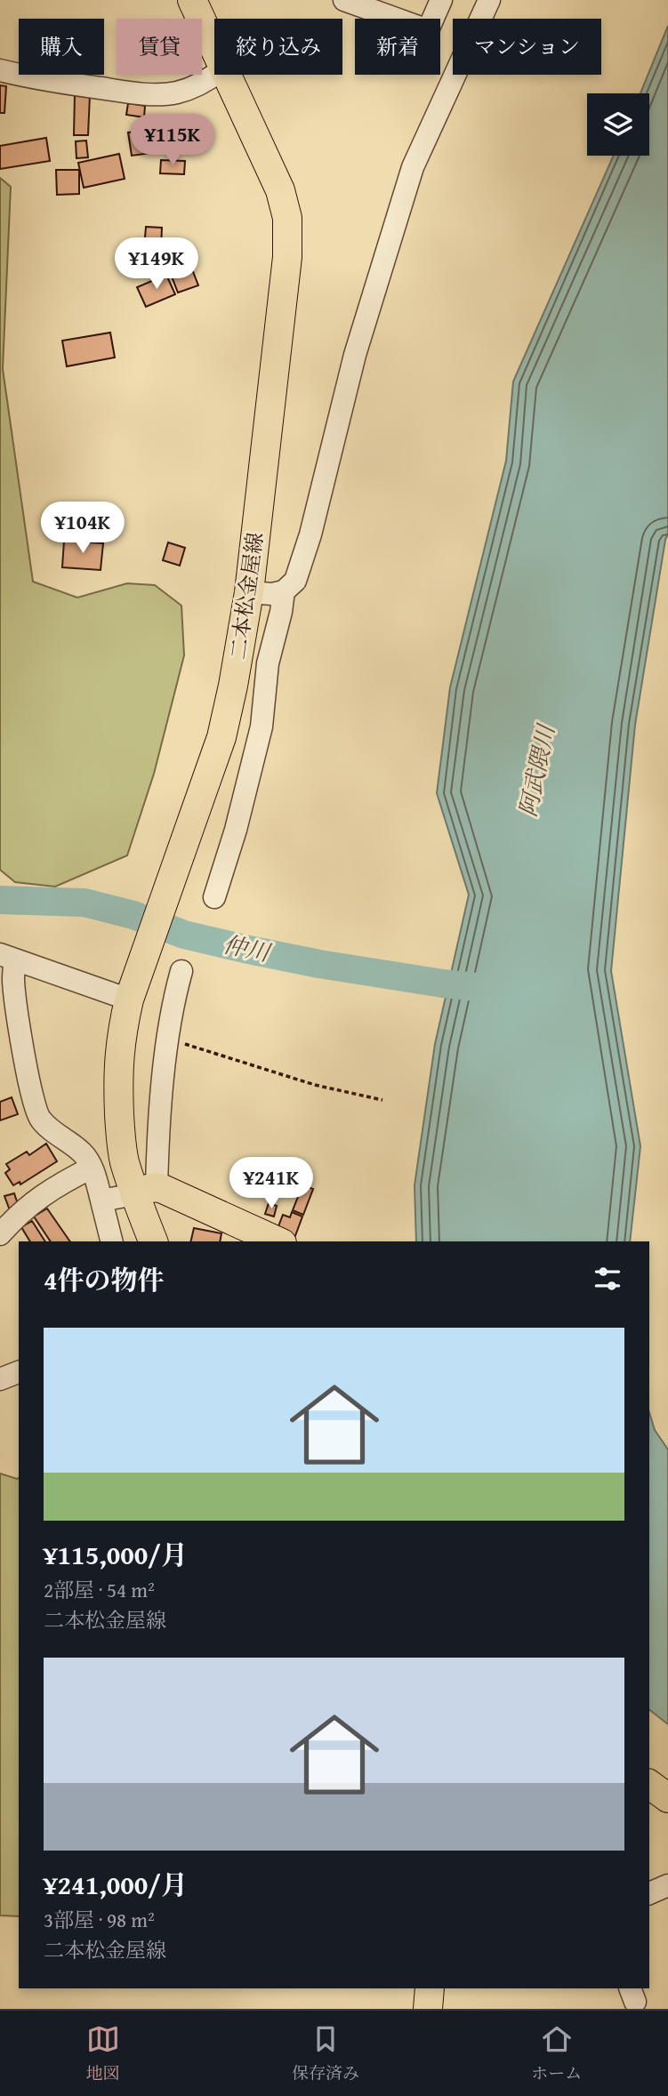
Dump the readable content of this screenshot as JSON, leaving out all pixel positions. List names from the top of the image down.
{
  "streets": {
    "main road": ["二本松金屋線"]
  },
  "water": ["阿武隈川", "仲川"],
  "page": {
    "chip": [
      "購入",
      "賃貸",
      "絞り込み",
      "新着",
      "マンション"
    ],
    "price": [
      "¥115K",
      "¥149K",
      "¥104K",
      "¥241K"
    ],
    "heading": "4件の物件",
    "list": [
      {
        "name": "¥115,000/月",
        "note": "2部屋 · 54 m² · 二本松金屋線"
      },
      {
        "name": "¥241,000/月",
        "note": "3部屋 · 98 m² · 二本松金屋線"
      }
    ],
    "tabs": ["地図", "保存済み", "ホーム"]
  }
}
